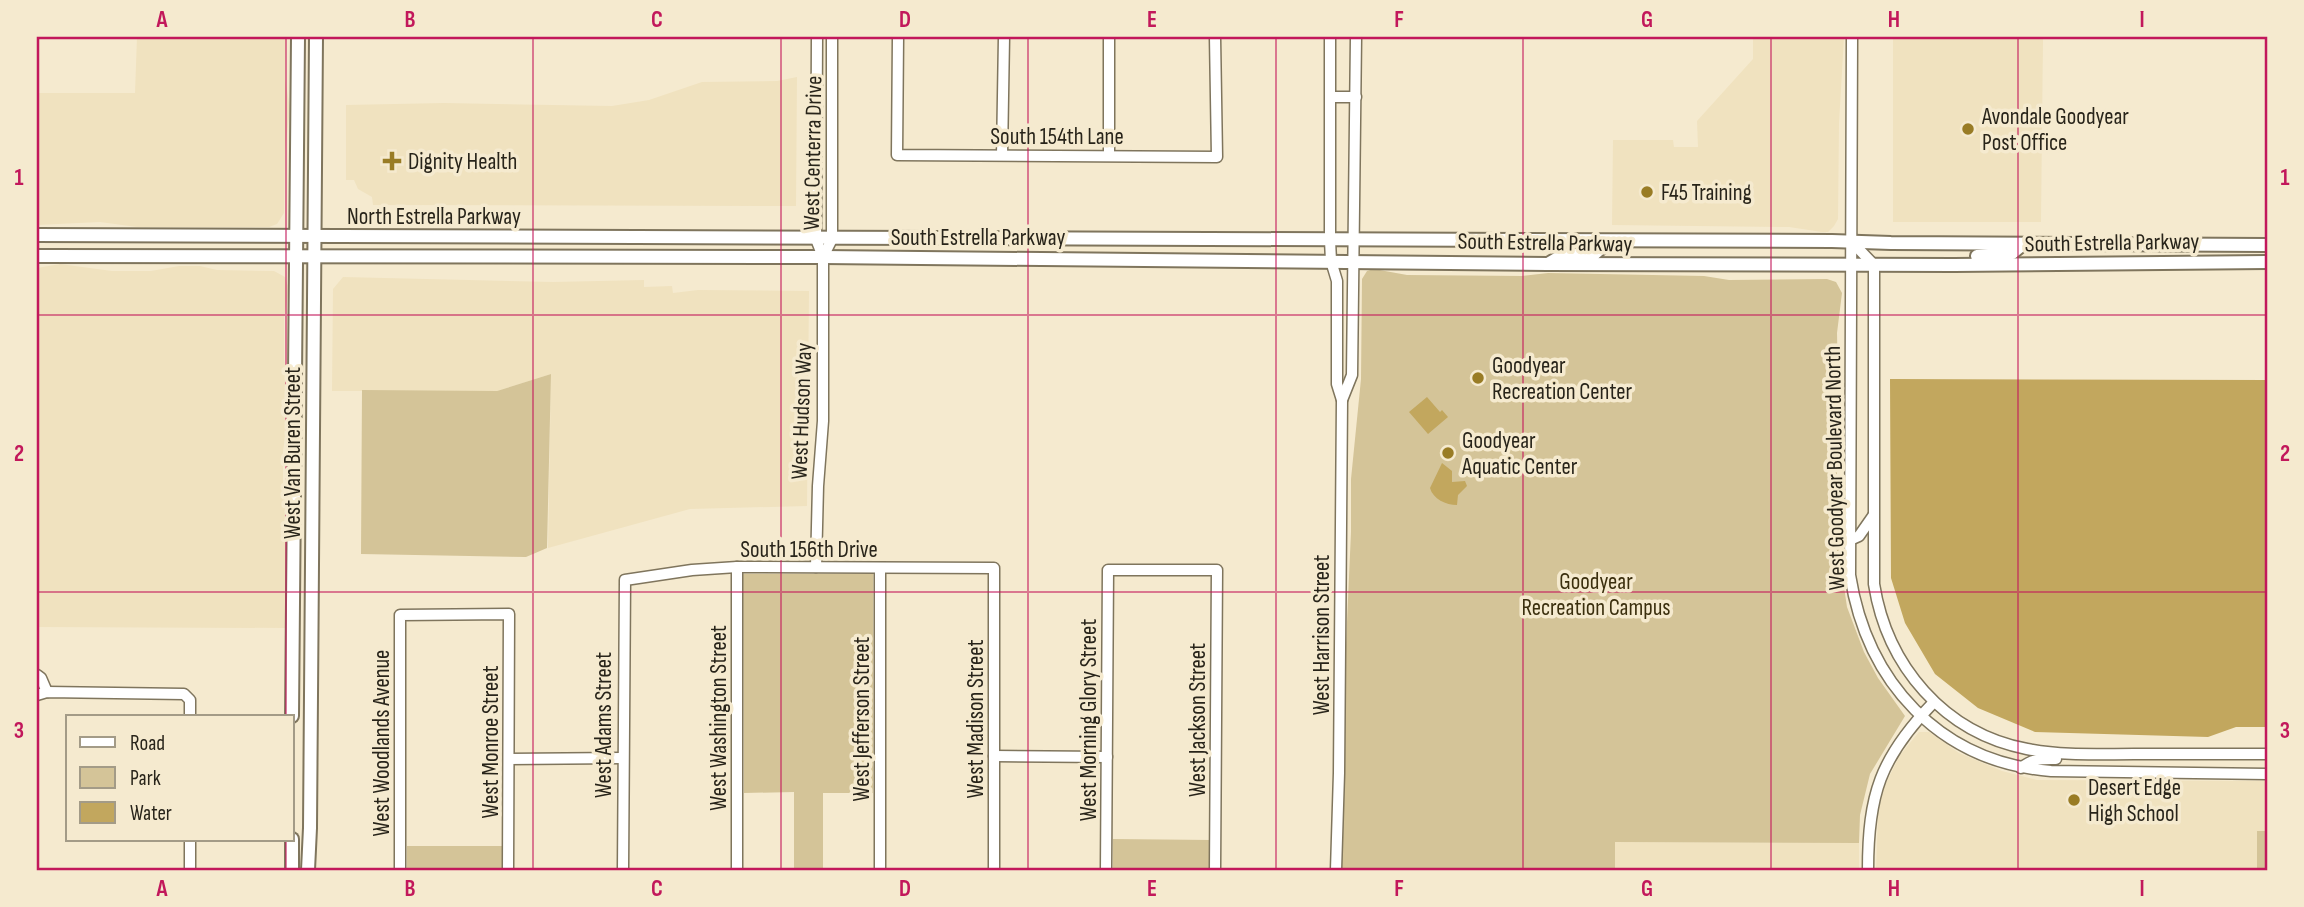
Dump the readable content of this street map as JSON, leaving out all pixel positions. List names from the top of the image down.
{
  "streets": {
    "main road": ["North Estrella Parkway", "South Estrella Parkway", "West Van Buren Street"],
    "street": [
      "South 154th Lane",
      "West Centerra Drive",
      "West Hudson Way",
      "West Goodyear Boulevard North",
      "South 156th Drive",
      "West Harrison Street",
      "West Washington Street",
      "West Jefferson Street",
      "West Madison Street",
      "West Morning Glory Street",
      "West Jackson Street",
      "West Adams Street",
      "West Monroe Street",
      "West Woodlands Avenue"
    ]
  },
  "crossings": [
    ["West Centerra Drive", "North Estrella Parkway"],
    ["West Centerra Drive", "South Estrella Parkway"],
    ["West Centerra Drive", "West Hudson Way"],
    ["North Estrella Parkway", "South Estrella Parkway"],
    ["North Estrella Parkway", "West Hudson Way"],
    ["North Estrella Parkway", "West Van Buren Street"],
    ["South Estrella Parkway", "West Hudson Way"],
    ["South Estrella Parkway", "West Goodyear Boulevard North"],
    ["South Estrella Parkway", "West Harrison Street"],
    ["West Hudson Way", "South 156th Drive"],
    ["South 156th Drive", "West Washington Street"],
    ["South 156th Drive", "West Jefferson Street"],
    ["South 156th Drive", "West Madison Street"],
    ["South 156th Drive", "West Adams Street"],
    ["West Morning Glory Street", "West Jackson Street"],
    ["West Monroe Street", "West Woodlands Avenue"]
  ],
  "parks": ["Goodyear Recreation Campus"],
  "places": {
    "other": [
      "Avondale Goodyear Post Office",
      "F45 Training",
      "Goodyear Recreation Center",
      "Goodyear Aquatic Center",
      "Desert Edge High School"
    ],
    "health": ["Dignity Health"]
  },
  "legend": ["Road", "Park", "Water"],
  "grid": {
    "columns": [
      "A",
      "B",
      "C",
      "D",
      "E",
      "F",
      "G",
      "H",
      "I"
    ],
    "rows": ["1", "2", "3"]
  }
}
